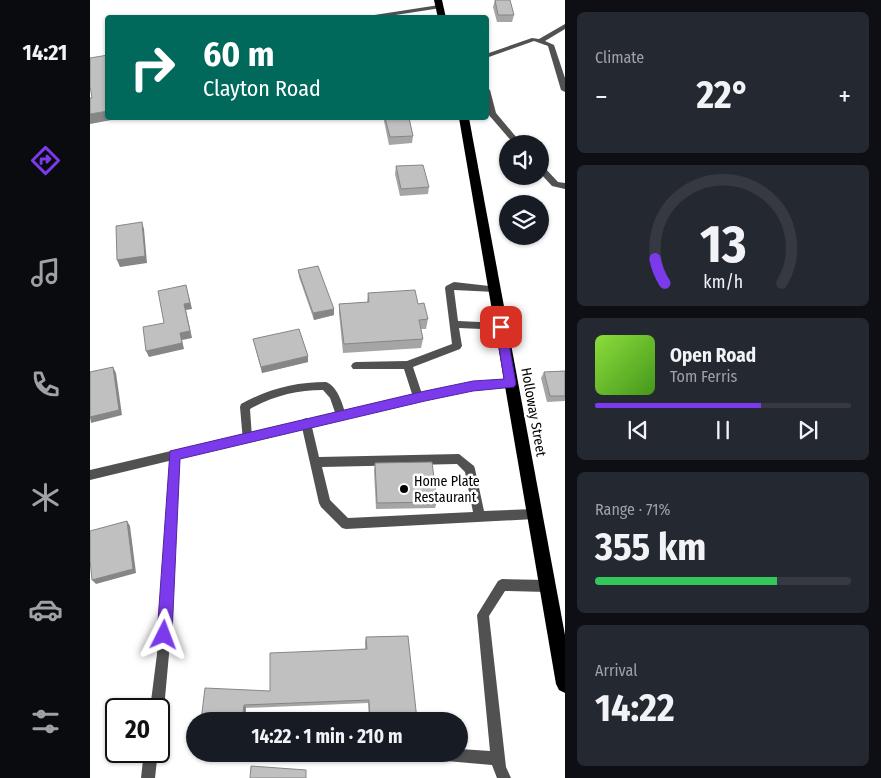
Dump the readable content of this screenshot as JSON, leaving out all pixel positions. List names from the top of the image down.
{
  "streets": {
    "highway": ["Holloway Street"]
  },
  "places": ["Home Plate Restaurant"],
  "page": {
    "tabs": "14:21",
    "tile": [
      "Climate",
      ["Range · 71%", "355 km"],
      ["Arrival", "14:22"]
    ],
    "turn": ["60 m", "Clayton Road"],
    "heat": ["−", "22°", "+"],
    "song": ["Open Road", "Tom Ferris"],
    "limit": "20",
    "trip": "14:22 · 1 min · 210 m",
    "gauge": ["13", "km/h"]
  }
}
